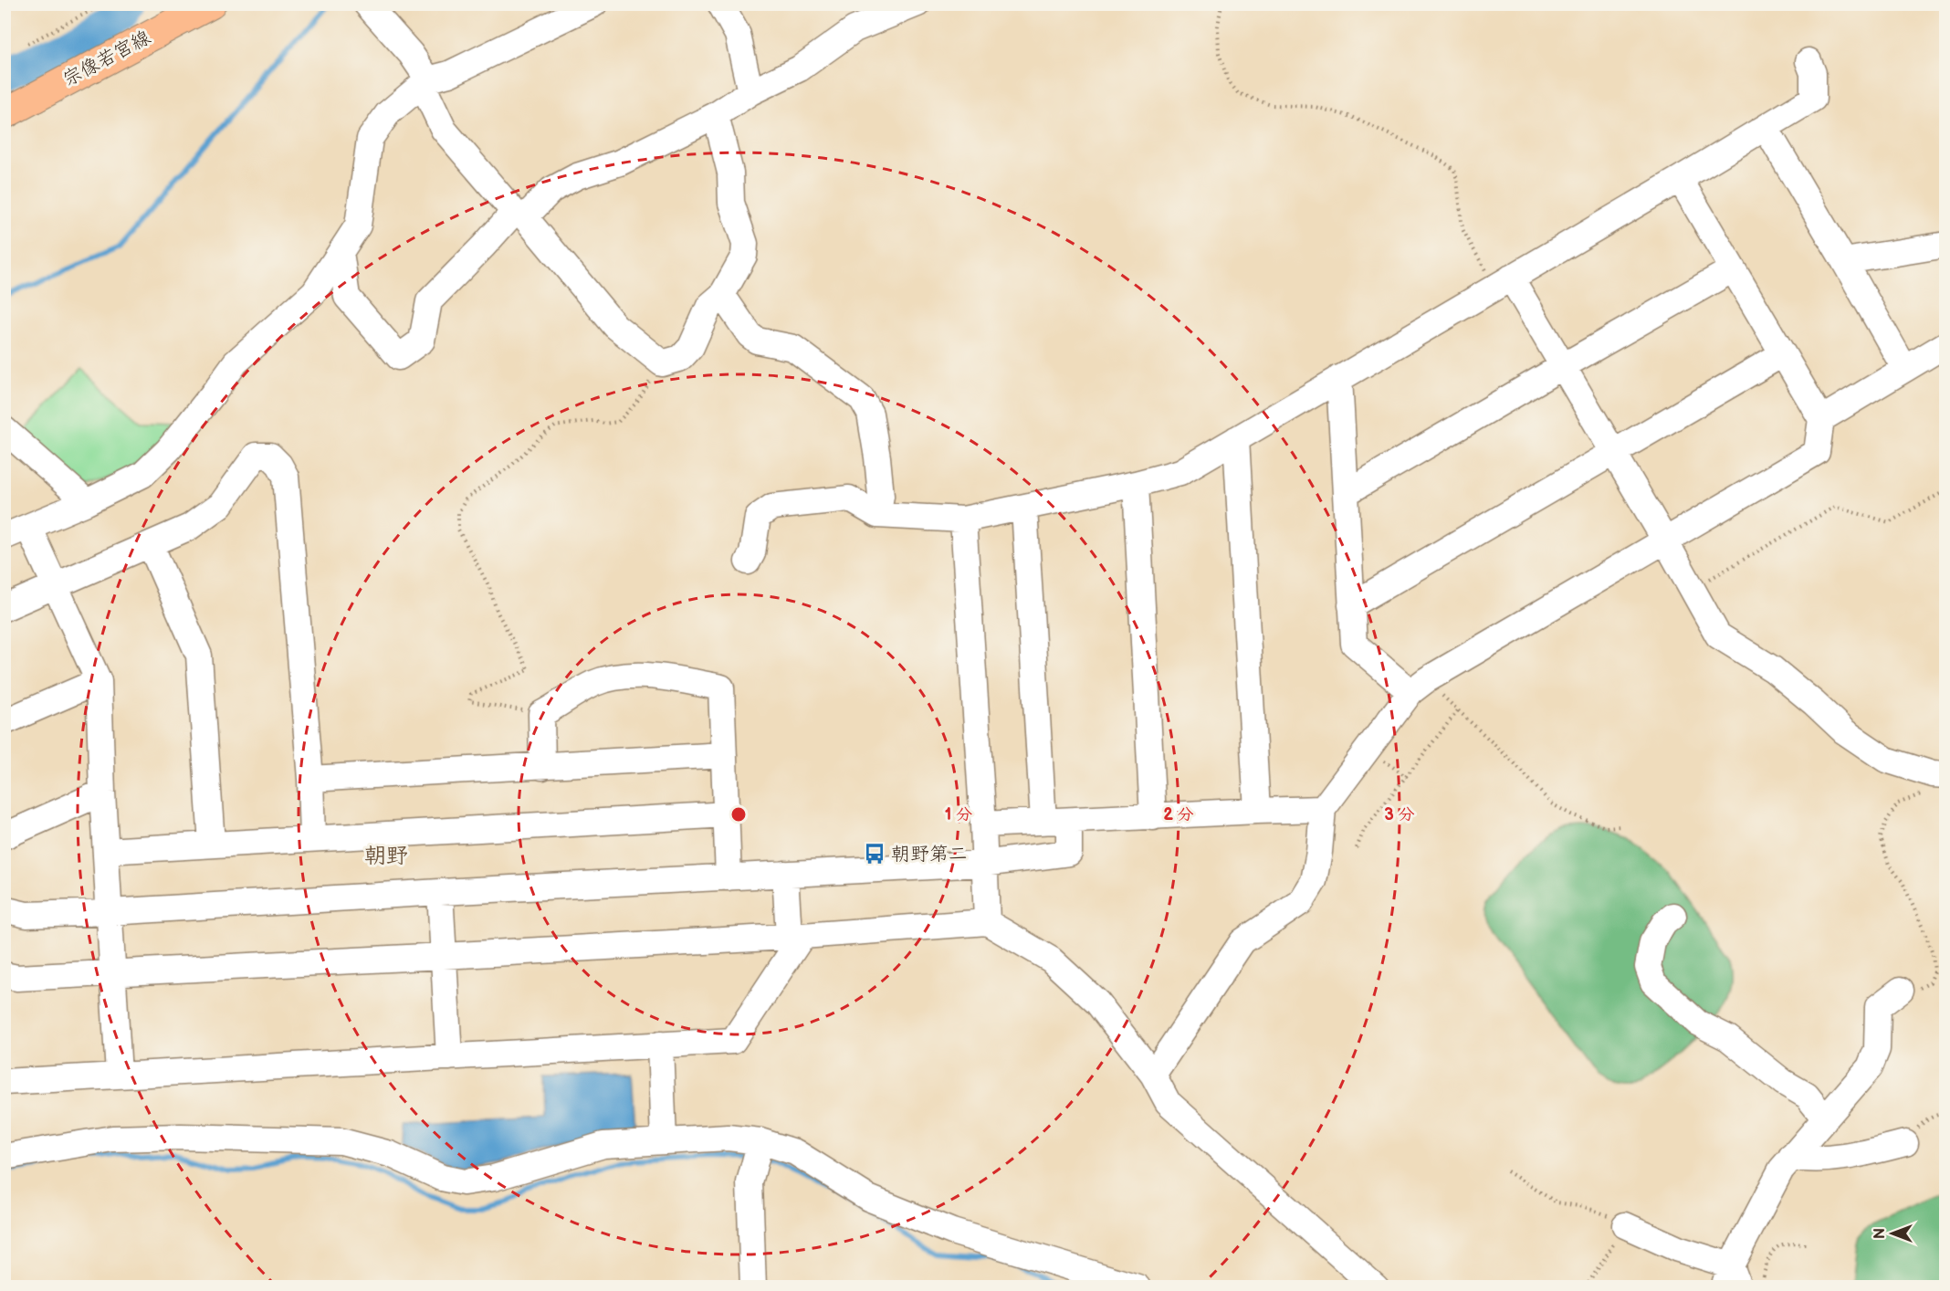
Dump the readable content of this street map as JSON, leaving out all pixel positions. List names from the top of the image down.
{
  "streets": {
    "main road": ["宗像若宮線"]
  },
  "districts": ["朝野"],
  "places": {
    "bus stop": ["朝野第二"]
  },
  "north": "left",
  "rings": ["1 分", "2 分", "3 分"]
}
